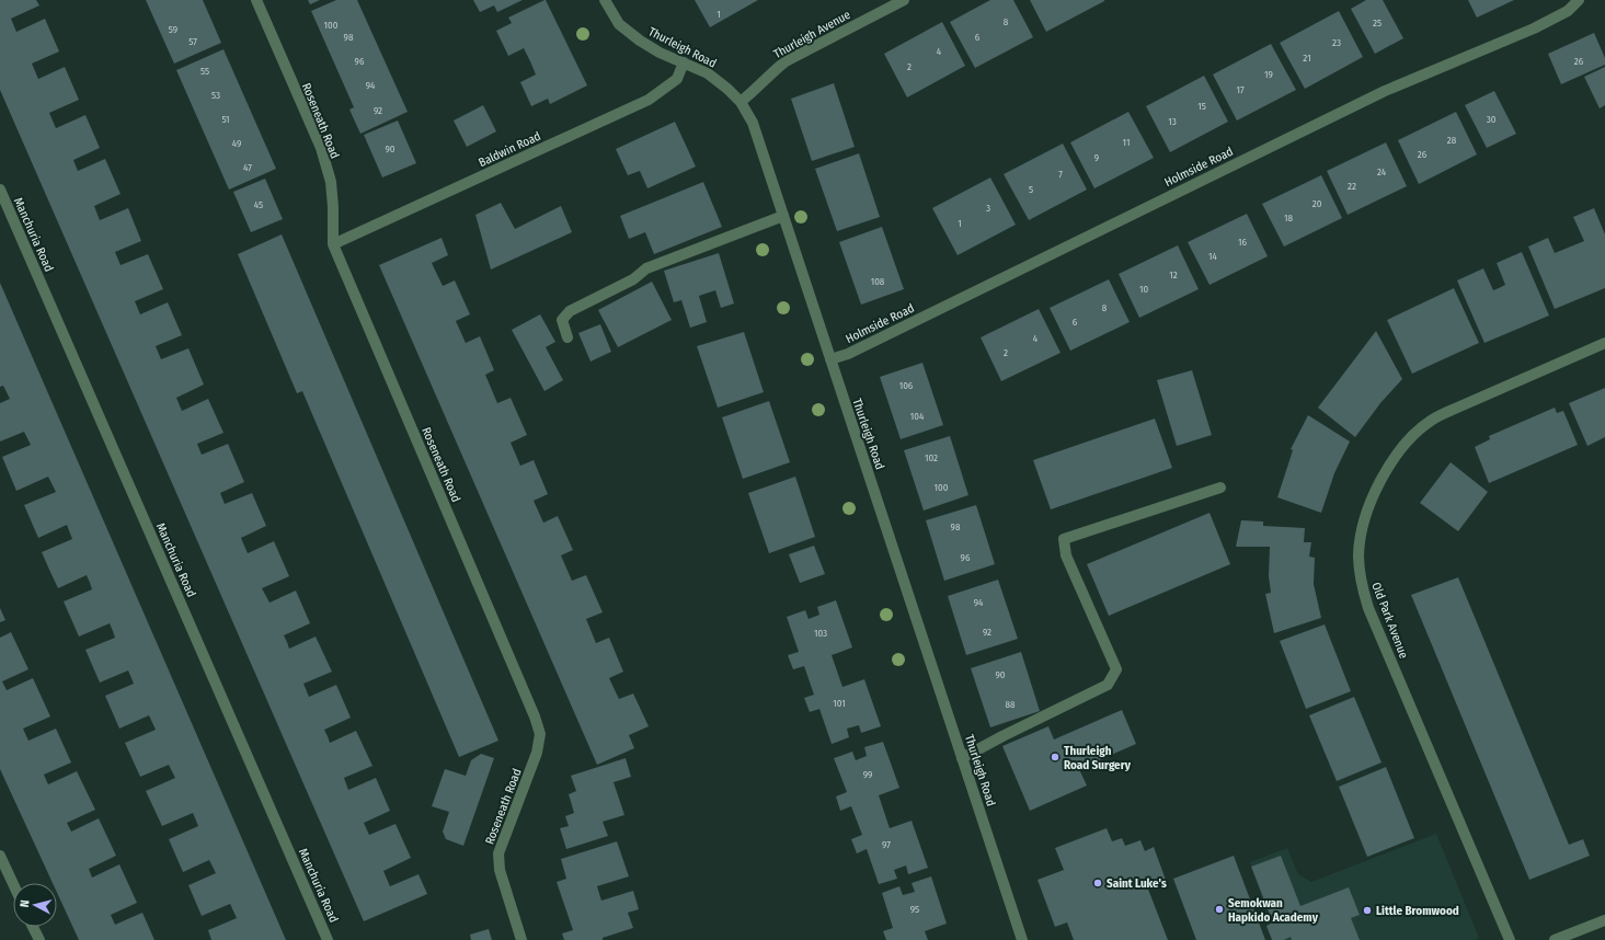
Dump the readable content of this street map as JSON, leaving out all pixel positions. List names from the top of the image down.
{
  "streets": {
    "street": [
      "Thurleigh Avenue",
      "Thurleigh Road",
      "Roseneath Road",
      "Baldwin Road",
      "Holmside Road",
      "Manchuria Road",
      "Old Park Avenue"
    ]
  },
  "crossings": [
    ["Thurleigh Avenue", "Thurleigh Road"],
    ["Thurleigh Road", "Baldwin Road"],
    ["Thurleigh Road", "Holmside Road"],
    ["Roseneath Road", "Baldwin Road"]
  ],
  "places": [
    "Thurleigh Road Surgery",
    "Saint Luke's",
    "Semokwan Hapkido Academy",
    "Little Bromwood"
  ],
  "house_numbers": [
    "1",
    "8",
    "25",
    "100",
    "59",
    "98",
    "6",
    "57",
    "23",
    "4",
    "21",
    "96",
    "26",
    "2",
    "55",
    "19",
    "94",
    "17",
    "53",
    "15",
    "92",
    "51",
    "30",
    "13",
    "28",
    "11",
    "49",
    "90",
    "26",
    "9",
    "47",
    "24",
    "7",
    "22",
    "5",
    "20",
    "45",
    "3",
    "18",
    "1",
    "16",
    "14",
    "12",
    "108",
    "10",
    "8",
    "6",
    "4",
    "2",
    "106",
    "104",
    "102",
    "100",
    "98",
    "96",
    "94",
    "92",
    "103",
    "90",
    "101",
    "88",
    "99",
    "97",
    "95"
  ],
  "north": "left"
}
